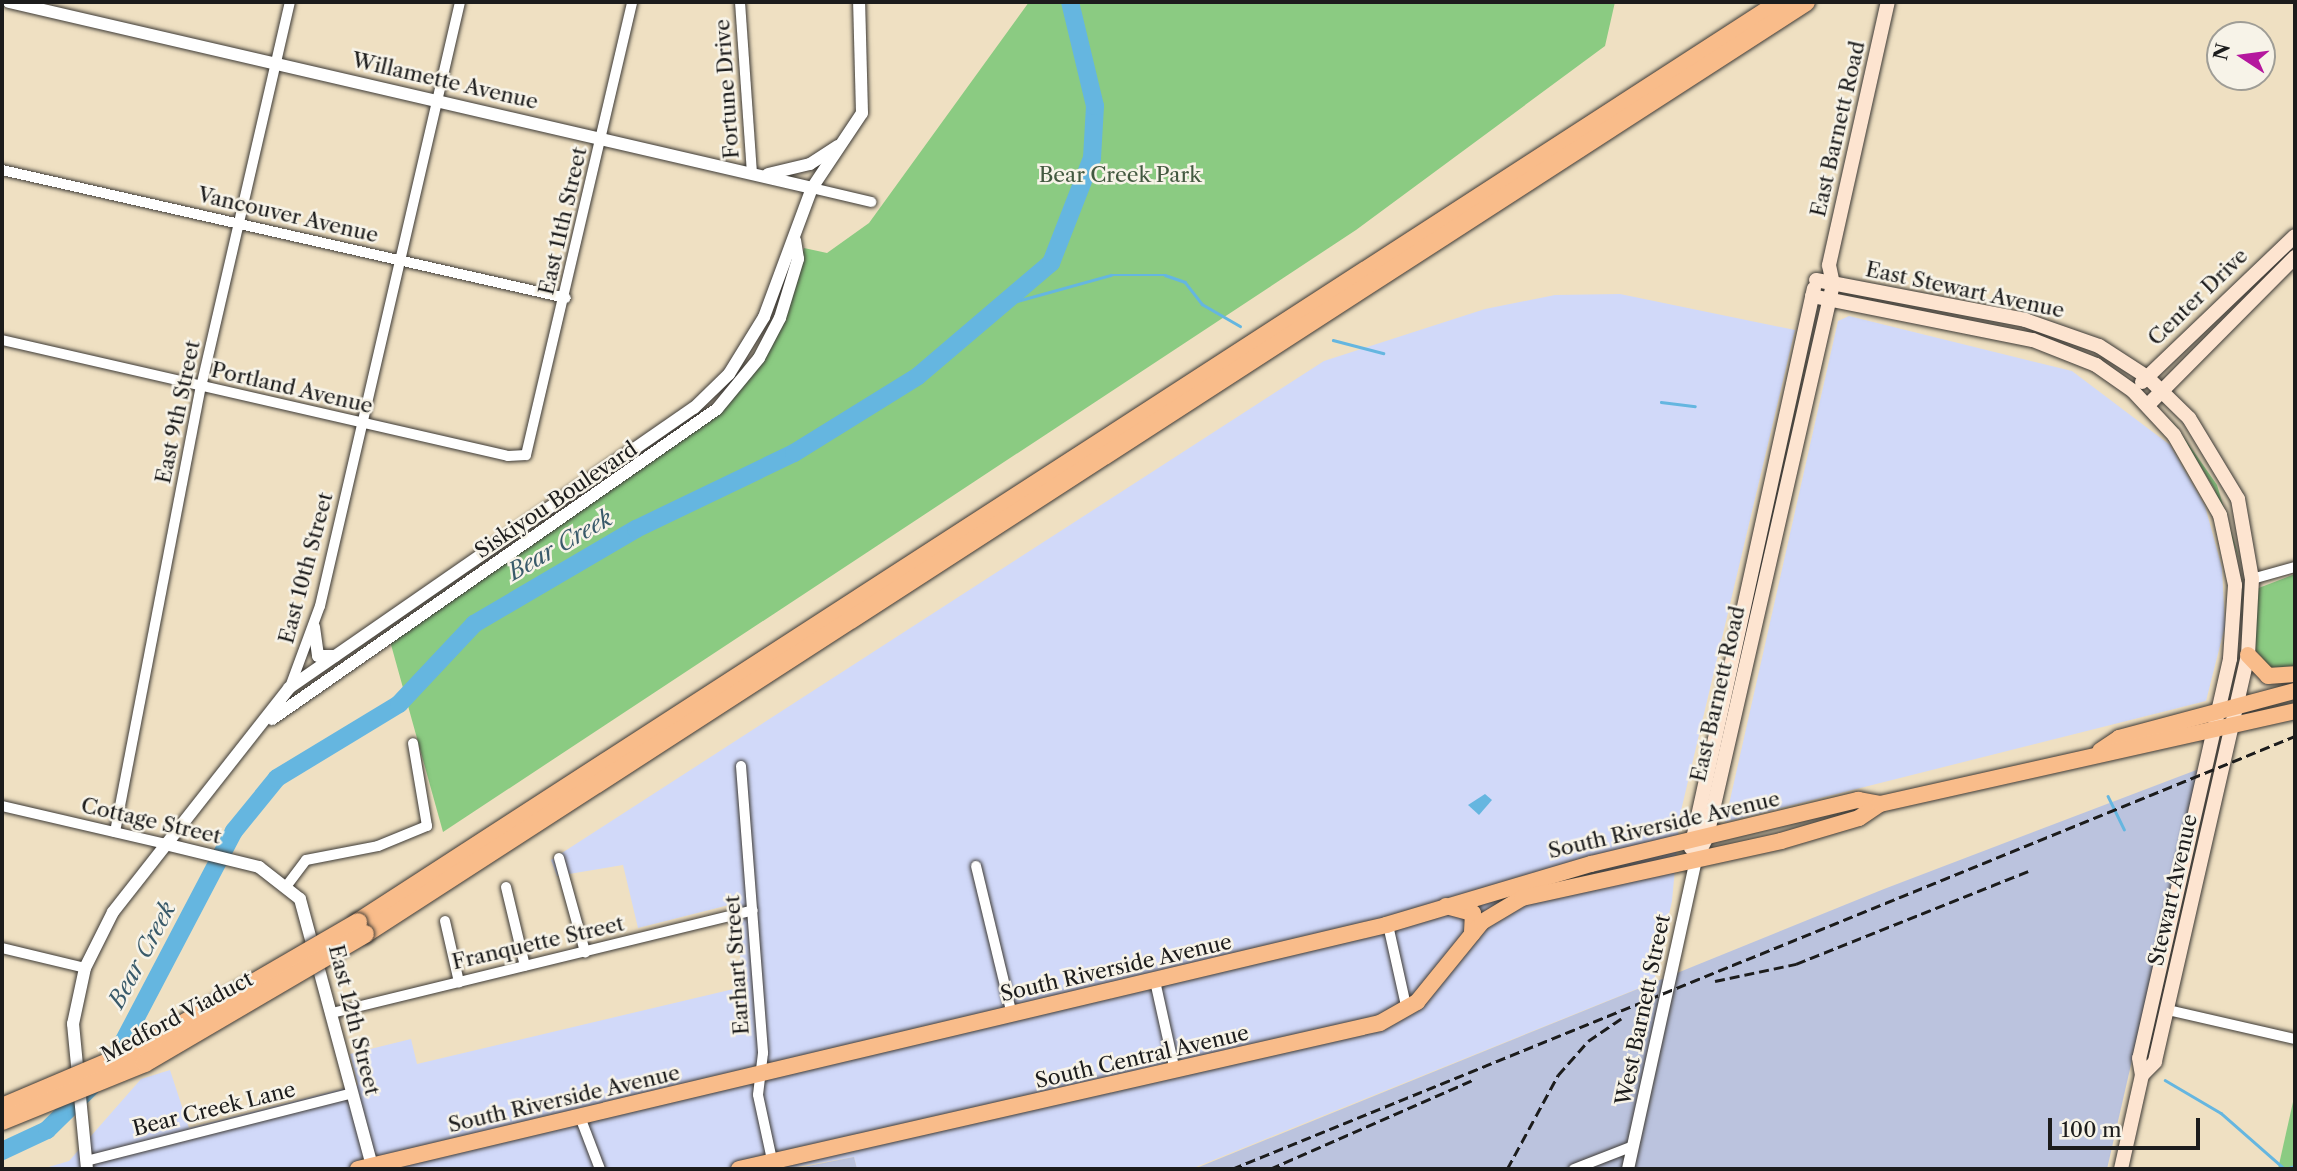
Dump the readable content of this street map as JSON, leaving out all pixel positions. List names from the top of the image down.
{
  "streets": {
    "highway": ["Medford Viaduct"],
    "main road": [
      "East Barnett Road",
      "East Stewart Avenue",
      "Center Drive",
      "South Riverside Avenue",
      "Stewart Avenue",
      "South Central Avenue"
    ],
    "street": [
      "Willamette Avenue",
      "Fortune Drive",
      "Vancouver Avenue",
      "East 11th Street",
      "Portland Avenue",
      "East 9th Street",
      "Siskiyou Boulevard",
      "East 10th Street",
      "Cottage Street",
      "Franquette Street",
      "Earhart Street",
      "West Barnett Street",
      "East 12th Street",
      "Bear Creek Lane"
    ]
  },
  "crossings": [
    ["Willamette Avenue", "Fortune Drive"],
    ["Willamette Avenue", "East 11th Street"],
    ["Willamette Avenue", "East 9th Street"],
    ["Willamette Avenue", "Siskiyou Boulevard"],
    ["Willamette Avenue", "East 10th Street"],
    ["East Barnett Road", "East Stewart Avenue"],
    ["East Barnett Road", "South Riverside Avenue"],
    ["East Barnett Road", "West Barnett Street"],
    ["Vancouver Avenue", "East 11th Street"],
    ["Vancouver Avenue", "East 9th Street"],
    ["Vancouver Avenue", "East 10th Street"],
    ["East 11th Street", "Portland Avenue"],
    ["East Stewart Avenue", "Center Drive"],
    ["East Stewart Avenue", "South Riverside Avenue"],
    ["East Stewart Avenue", "Stewart Avenue"],
    ["Portland Avenue", "East 9th Street"],
    ["Portland Avenue", "East 10th Street"],
    ["East 9th Street", "Cottage Street"],
    ["Siskiyou Boulevard", "East 10th Street"],
    ["East 10th Street", "Cottage Street"],
    ["East 10th Street", "Bear Creek Lane"],
    ["Cottage Street", "East 12th Street"],
    ["South Riverside Avenue", "Stewart Avenue"],
    ["South Riverside Avenue", "Earhart Street"],
    ["South Riverside Avenue", "West Barnett Street"],
    ["South Riverside Avenue", "East 12th Street"],
    ["South Riverside Avenue", "South Central Avenue"],
    ["Franquette Street", "Earhart Street"],
    ["Franquette Street", "East 12th Street"],
    ["Earhart Street", "South Central Avenue"],
    ["East 12th Street", "Bear Creek Lane"]
  ],
  "water": ["Bear Creek"],
  "parks": ["Bear Creek Park"],
  "scale_bar": "100 m",
  "north": "left"
}
